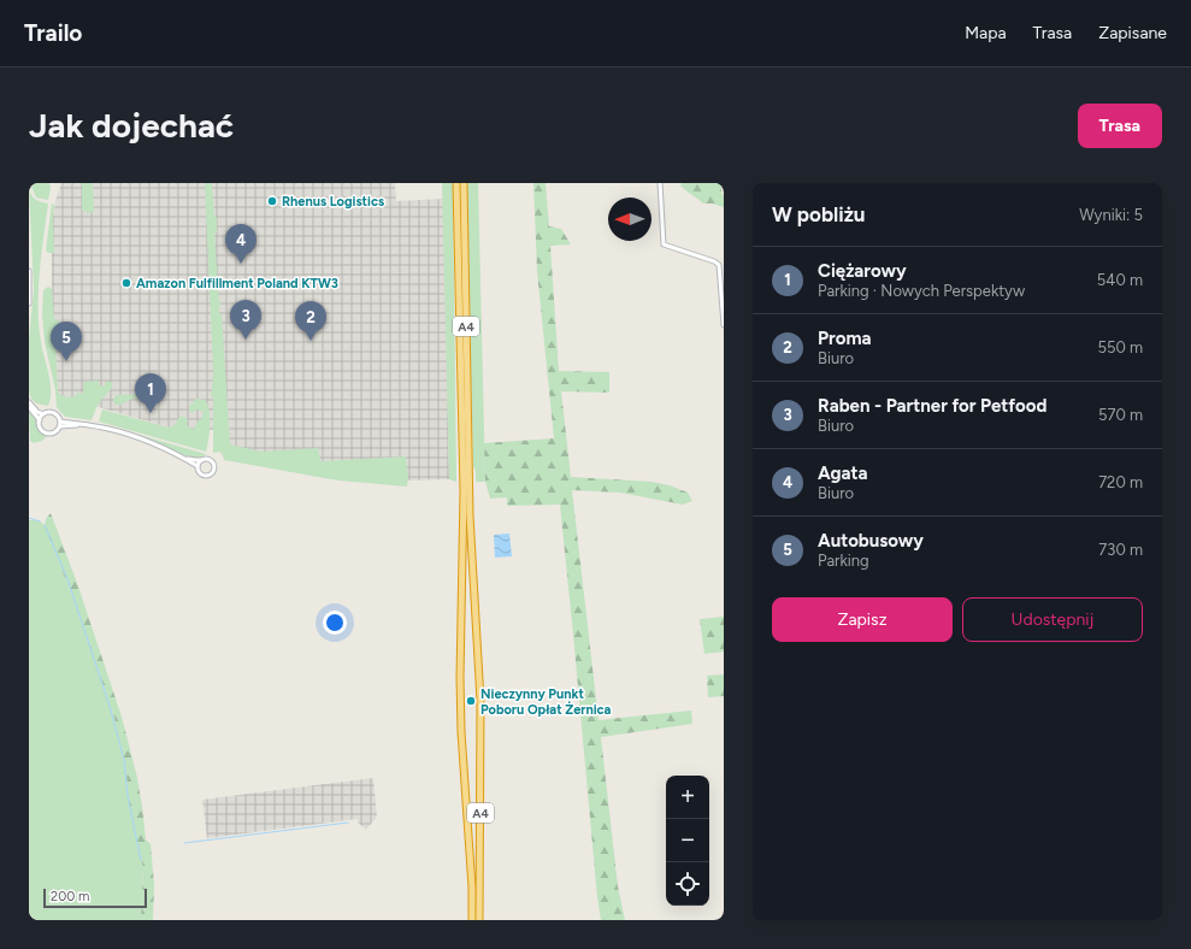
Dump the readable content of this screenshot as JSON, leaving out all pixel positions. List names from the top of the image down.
{
  "streets": {
    "highway": ["A4"]
  },
  "places": ["Rhenus Logistics", "Amazon Fulfillment Poland KTW3", "Nieczynny Punkt Poboru Opłat Żernica"],
  "scale_bar": "200 m",
  "north": "left",
  "page": {
    "header": "Trailo",
    "nav": ["Mapa", "Trasa", "Zapisane"],
    "buttons": [
      "Trasa",
      ["Zapisz", "Udostępnij"]
    ],
    "title": "Jak dojechać",
    "heading": ["W pobliżu", "Wyniki: 5"],
    "pins": [
      "4",
      "3",
      "2",
      "5",
      "1"
    ],
    "list": [
      {
        "mark": "1",
        "name": "Ciężarowy",
        "note": "Parking · Nowych Perspektyw",
        "value": "540 m"
      },
      {
        "mark": "2",
        "name": "Proma",
        "note": "Biuro",
        "value": "550 m"
      },
      {
        "mark": "3",
        "name": "Raben - Partner for Petfood",
        "note": "Biuro",
        "value": "570 m"
      },
      {
        "mark": "4",
        "name": "Agata",
        "note": "Biuro",
        "value": "720 m"
      },
      {
        "mark": "5",
        "name": "Autobusowy",
        "note": "Parking",
        "value": "730 m"
      }
    ],
    "map_buttons": ["+", "−"],
    "scale": "200 m"
  }
}
